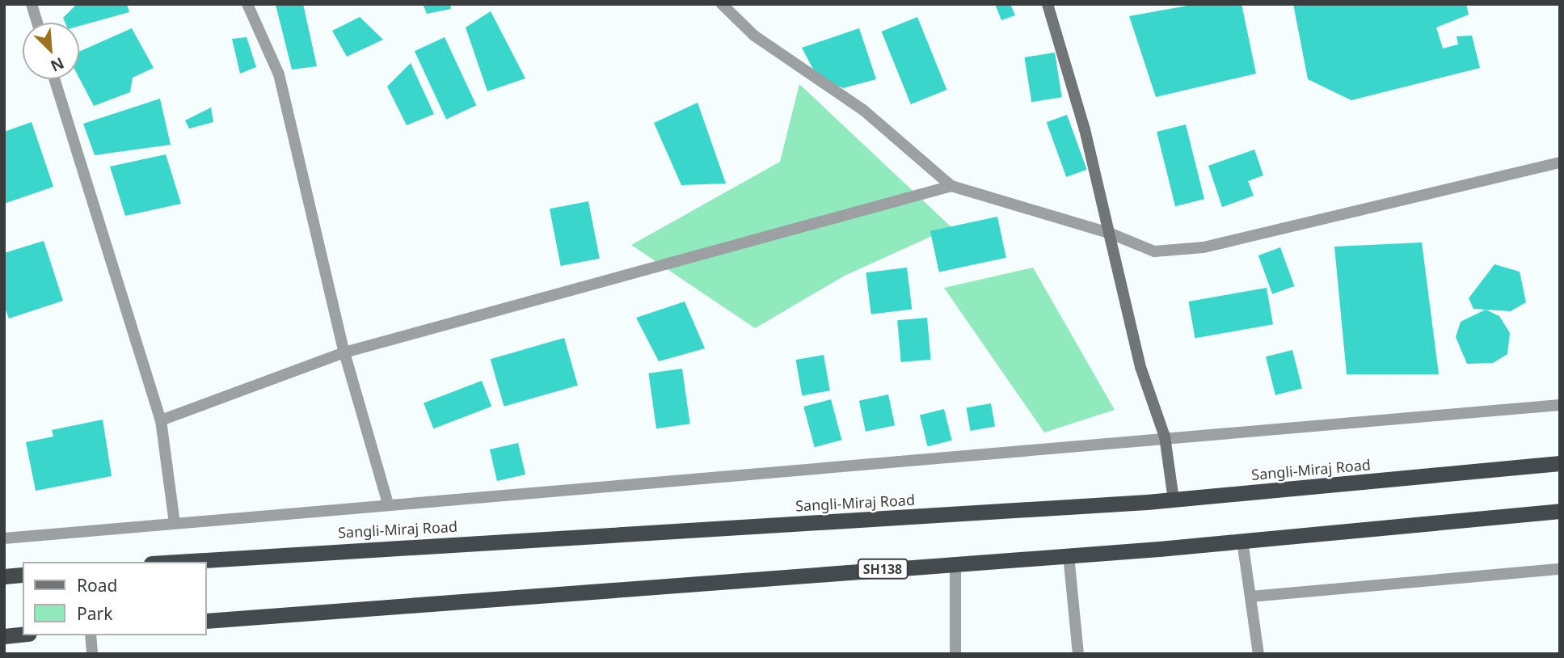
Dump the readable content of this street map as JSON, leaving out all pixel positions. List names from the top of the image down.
{
  "streets": {
    "highway": ["Sangli-Miraj Road", "SH138"]
  },
  "legend": ["Road", "Park"],
  "north": "bottom right"
}
